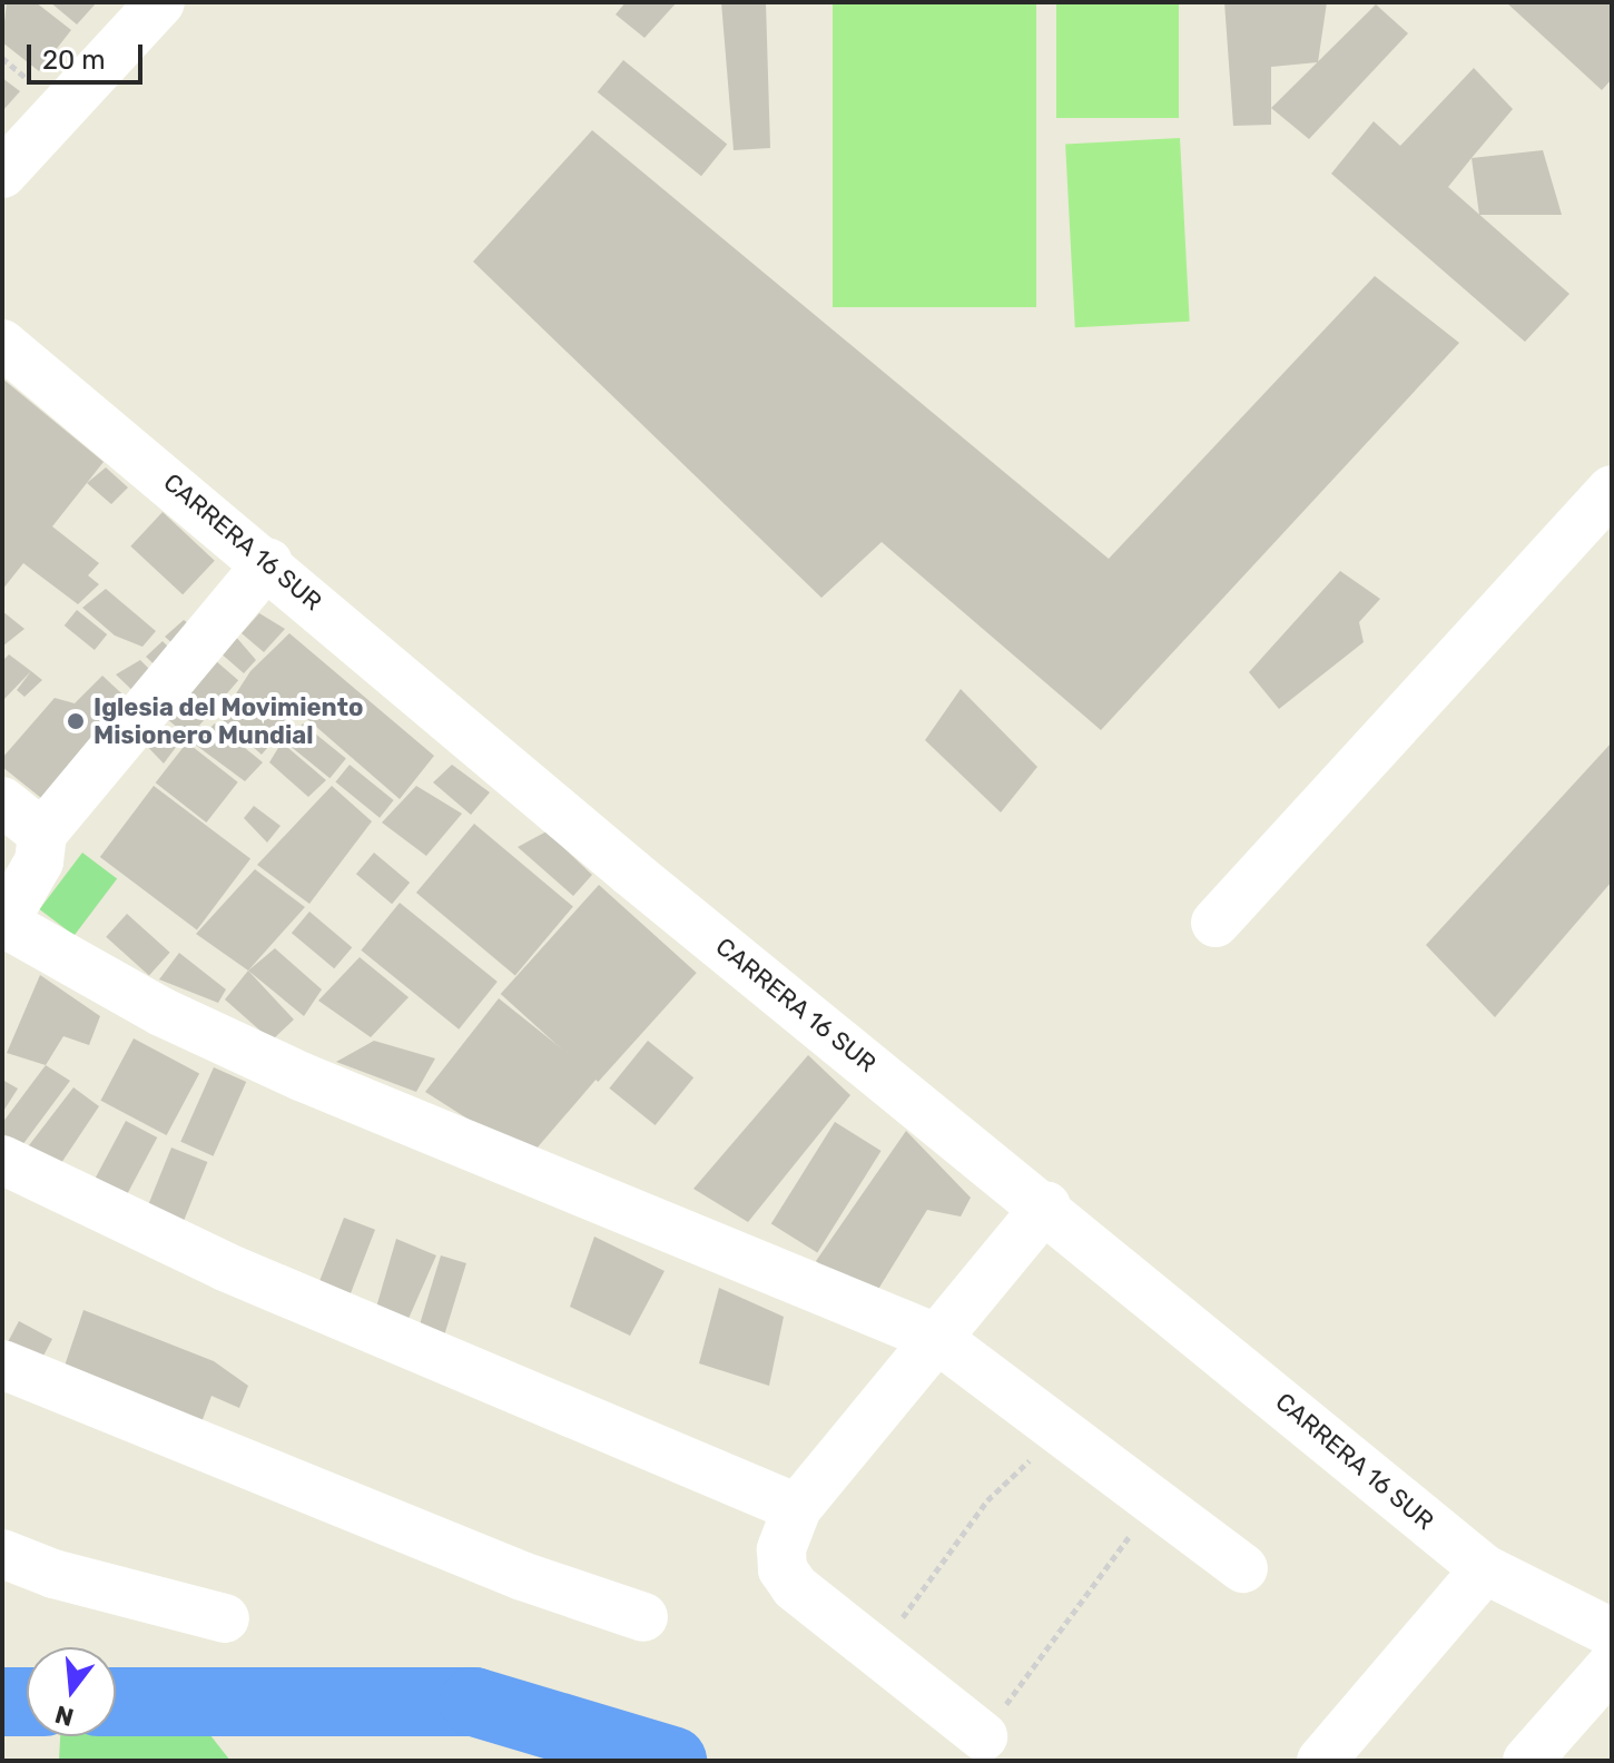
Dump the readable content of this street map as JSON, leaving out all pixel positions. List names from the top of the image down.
{
  "streets": {
    "street": ["CARRERA 16 SUR"]
  },
  "places": ["Iglesia del Movimiento Misionero Mundial"],
  "scale_bar": "20 m",
  "north": "bottom"
}
